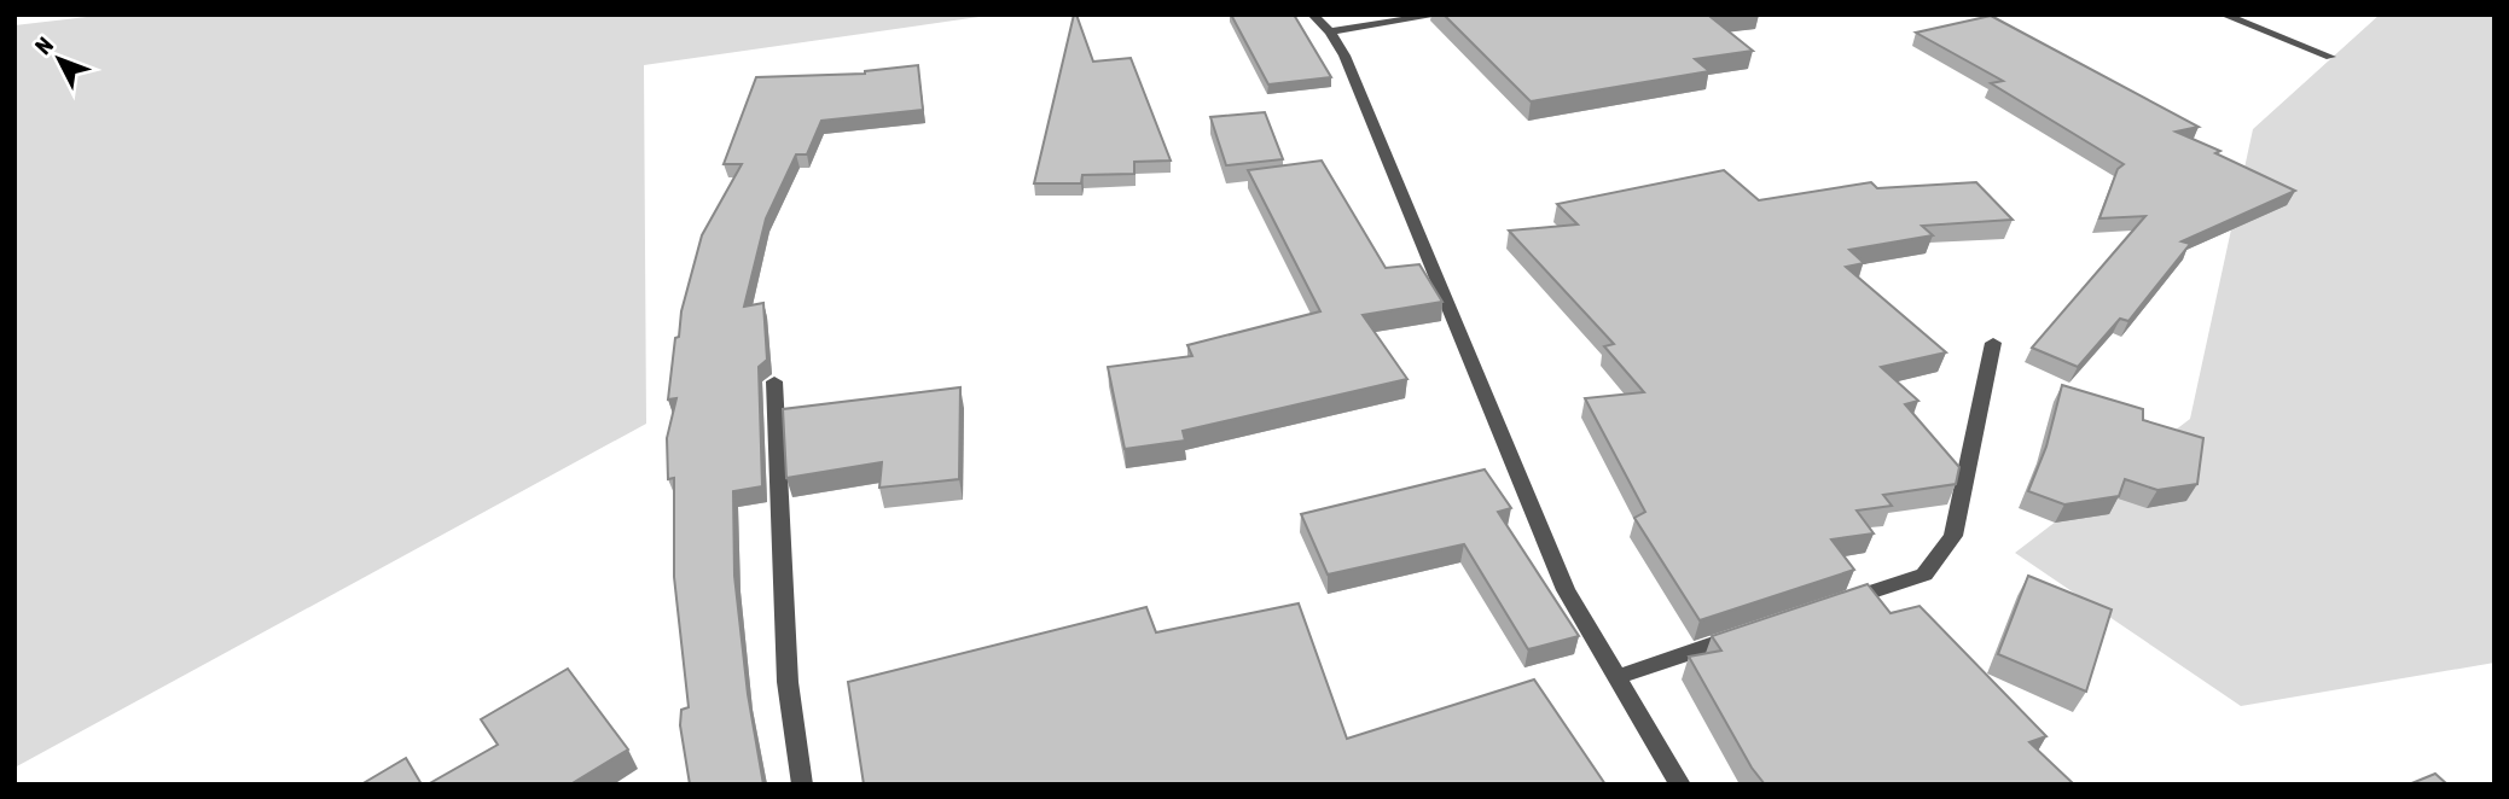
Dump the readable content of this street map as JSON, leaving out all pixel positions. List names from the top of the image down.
{
  "north": "top left"
}
